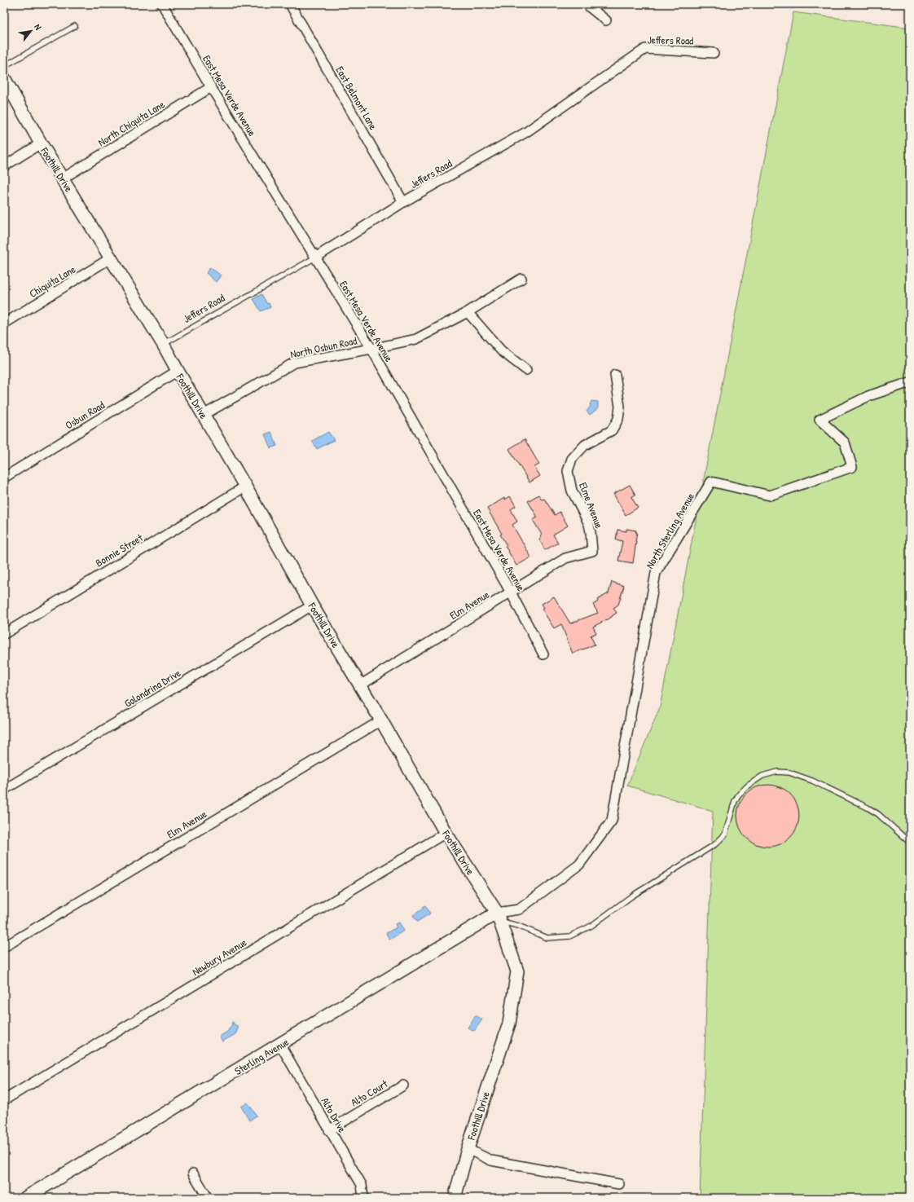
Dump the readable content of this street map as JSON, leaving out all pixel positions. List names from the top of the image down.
{
  "streets": {
    "street": [
      "Jeffers Road",
      "East Mesa Verde Avenue",
      "East Belmont Lane",
      "North Chiquita Lane",
      "Foothill Drive",
      "Chiquita Lane",
      "North Osbun Road",
      "Osbun Road",
      "Elme Avenue",
      "North Sterling Avenue",
      "Bonnie Street",
      "Elm Avenue",
      "Golondrina Drive",
      "Newbury Avenue",
      "Sterling Avenue",
      "Alto Court",
      "Alto Drive"
    ]
  },
  "crossings": [
    ["Jeffers Road", "East Mesa Verde Avenue"],
    ["Jeffers Road", "East Belmont Lane"],
    ["Jeffers Road", "Foothill Drive"],
    ["East Mesa Verde Avenue", "North Chiquita Lane"],
    ["East Mesa Verde Avenue", "North Osbun Road"],
    ["East Mesa Verde Avenue", "Elm Avenue"],
    ["North Chiquita Lane", "Foothill Drive"],
    ["Foothill Drive", "Chiquita Lane"],
    ["Foothill Drive", "North Osbun Road"],
    ["Foothill Drive", "Osbun Road"],
    ["Foothill Drive", "North Sterling Avenue"],
    ["Foothill Drive", "Bonnie Street"],
    ["Foothill Drive", "Elm Avenue"],
    ["Foothill Drive", "Golondrina Drive"],
    ["Foothill Drive", "Newbury Avenue"],
    ["Foothill Drive", "Sterling Avenue"],
    ["Elme Avenue", "Elm Avenue"],
    ["North Sterling Avenue", "Sterling Avenue"],
    ["Sterling Avenue", "Alto Drive"],
    ["Alto Court", "Alto Drive"]
  ],
  "north": "top right"
}
